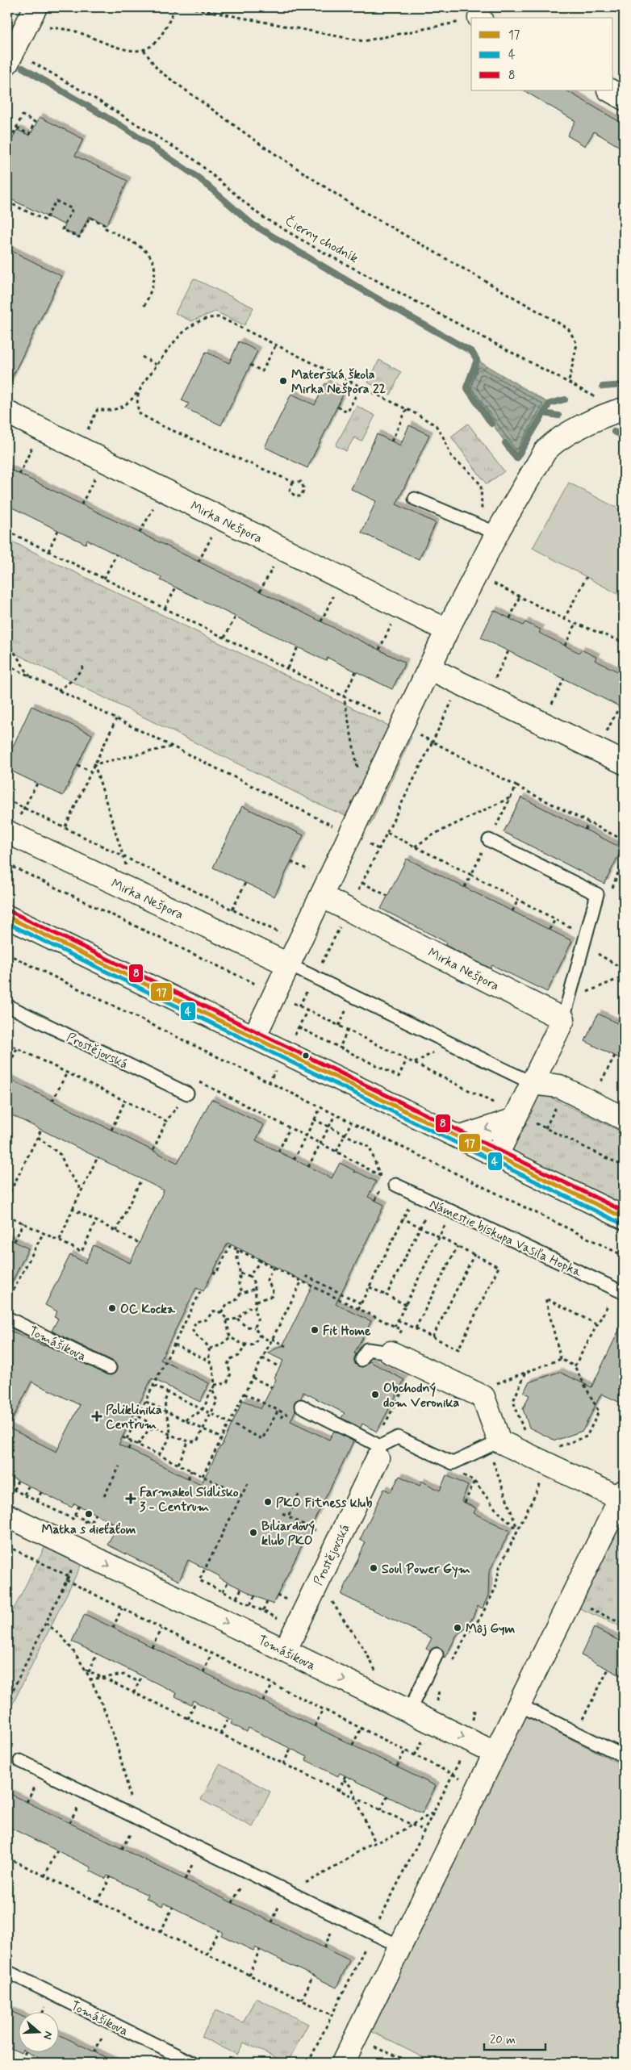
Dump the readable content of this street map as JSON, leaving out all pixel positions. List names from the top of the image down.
{
  "streets": {
    "street": ["Mirka Nešpora", "Prostějovská", "Tomášikova"],
    "lane": ["Námestie biskupa Vasiľa Hopka"],
    "path": ["Čierny chodník"]
  },
  "crossings": [
    ["Prostějovská", "Tomášikova"]
  ],
  "one_way": ["Tomášikova"],
  "places": {
    "other": [
      "Materská škola Mirka Nešpora 22",
      "OC Kocka",
      "Fit Home",
      "Obchodný dom Veronika",
      "PKO Fitness klub",
      "Matka s dieťaťom",
      "Biliardový klub PKO",
      "Soul Power Gym",
      "Môj Gym"
    ],
    "health": ["Poliklinika Centrum", "Farmakol Sídlisko 3 - Centrum"]
  },
  "lines": ["transit line 8", "transit line 17", "transit line 4"],
  "legend": ["17", "4", "8"],
  "scale_bar": "20 m",
  "north": "right"
}
